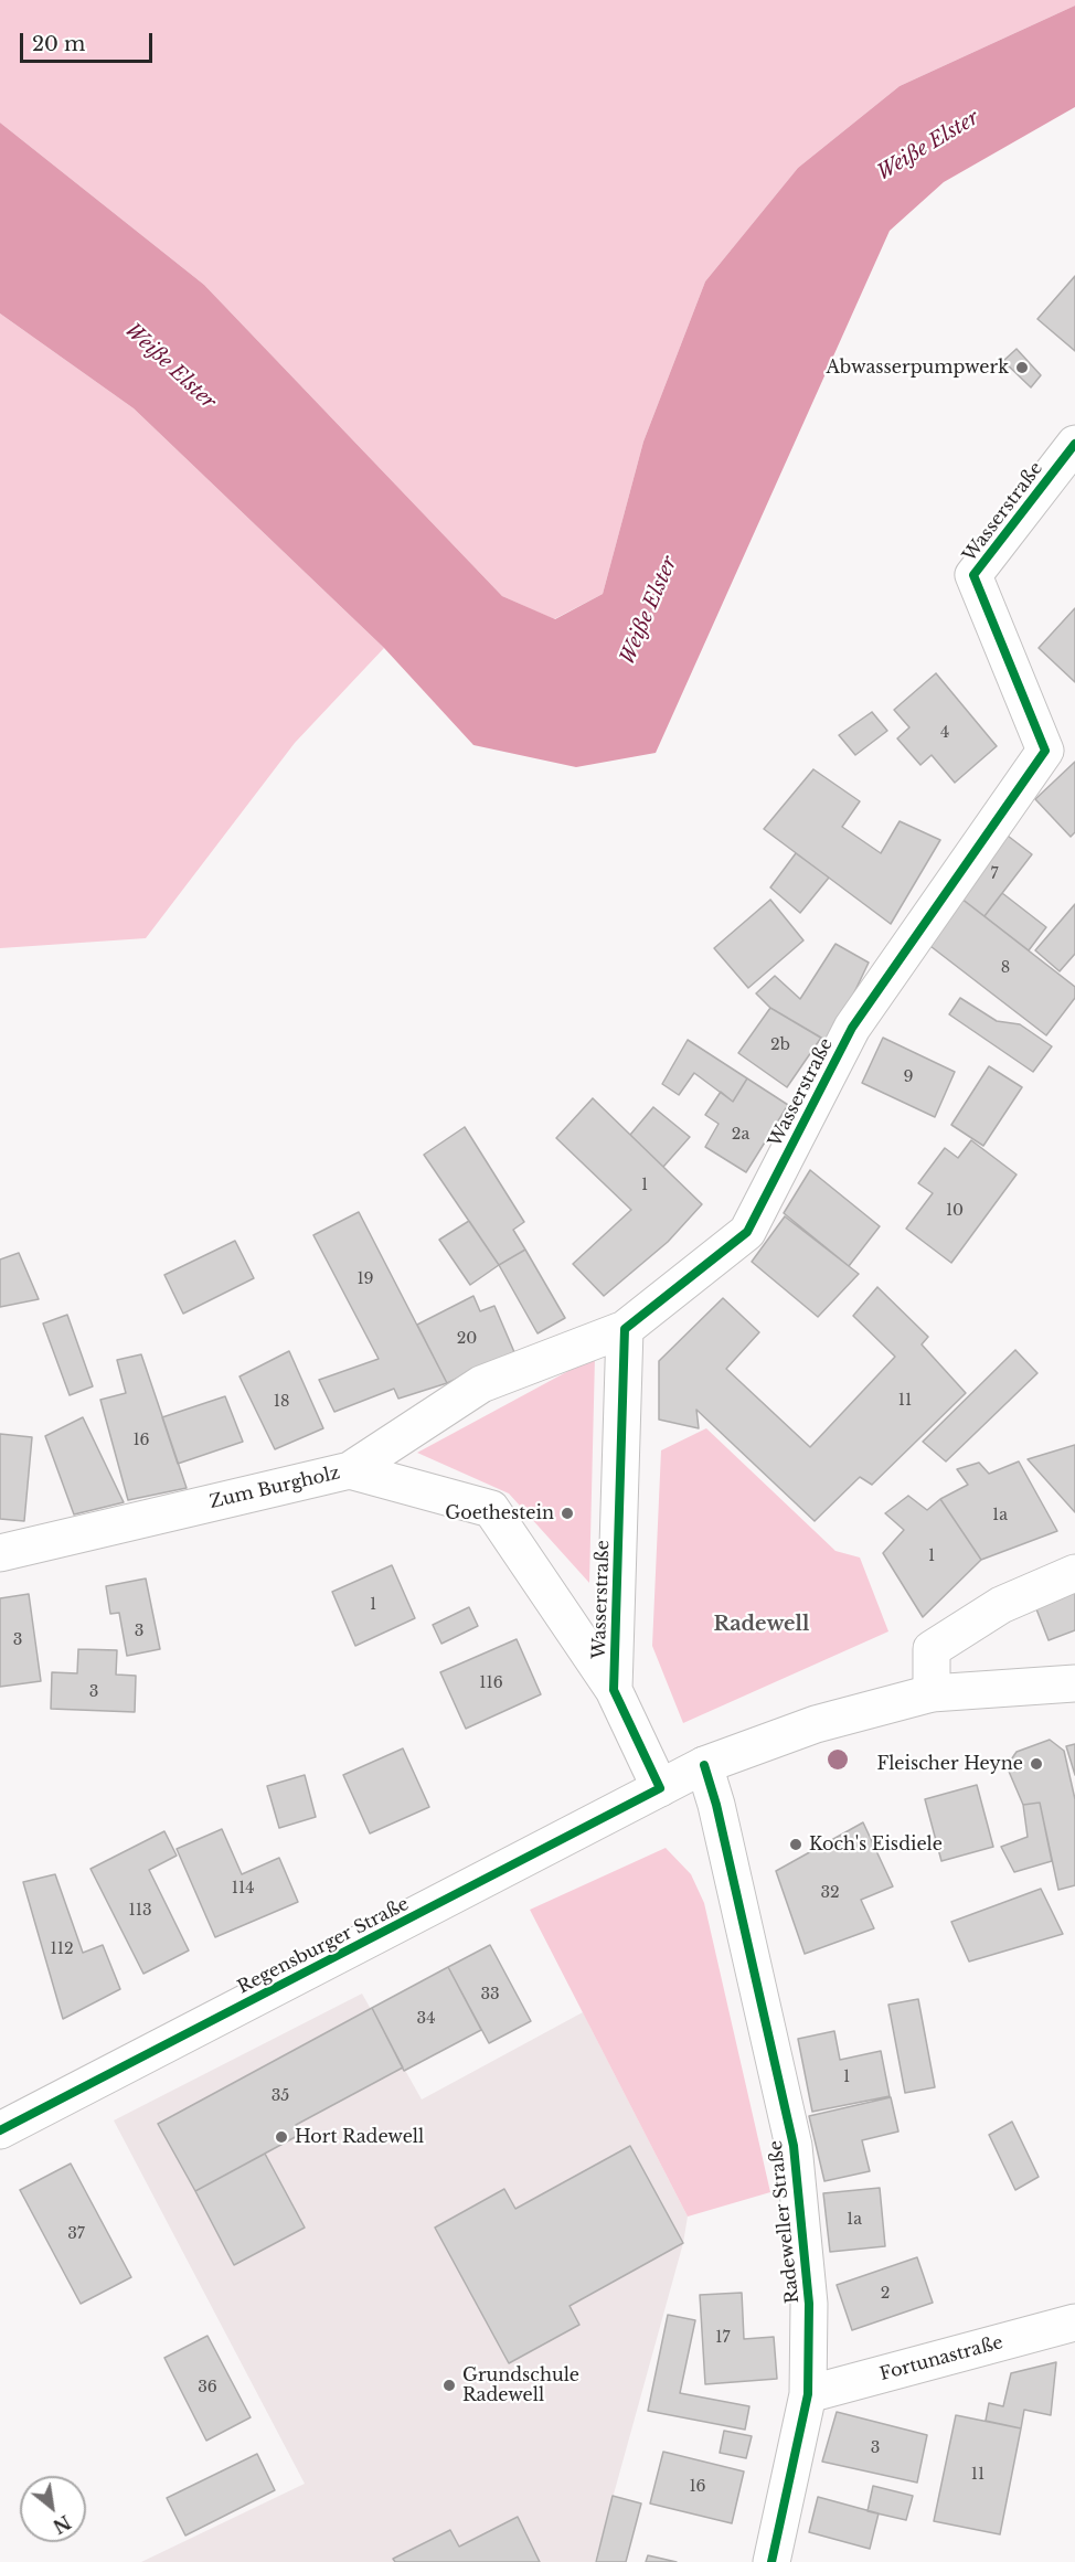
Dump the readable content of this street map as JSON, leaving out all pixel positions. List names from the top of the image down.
{
  "streets": {
    "street": [
      "Wasserstraße",
      "Zum Burgholz",
      "Regensburger Straße",
      "Radeweller Straße",
      "Fortunastraße"
    ]
  },
  "crossings": [
    ["Wasserstraße", "Zum Burgholz"],
    ["Wasserstraße", "Regensburger Straße"],
    ["Regensburger Straße", "Radeweller Straße"],
    ["Radeweller Straße", "Fortunastraße"]
  ],
  "districts": ["Radewell"],
  "water": ["Weiße Elster"],
  "places": [
    "Abwasserpumpwerk",
    "Goethestein",
    "Fleischer Heyne",
    "Koch's Eisdiele",
    "Hort Radewell",
    "Grundschule Radewell"
  ],
  "house_numbers": [
    "4",
    "7",
    "8",
    "2b",
    "9",
    "2a",
    "1",
    "10",
    "19",
    "20",
    "11",
    "18",
    "16",
    "1a",
    "1",
    "1",
    "3",
    "3",
    "116",
    "3",
    "114",
    "32",
    "113",
    "112",
    "33",
    "34",
    "1",
    "35",
    "1a",
    "37",
    "2",
    "17",
    "36",
    "3",
    "11",
    "16"
  ],
  "scale_bar": "20 m",
  "north": "bottom right"
}
